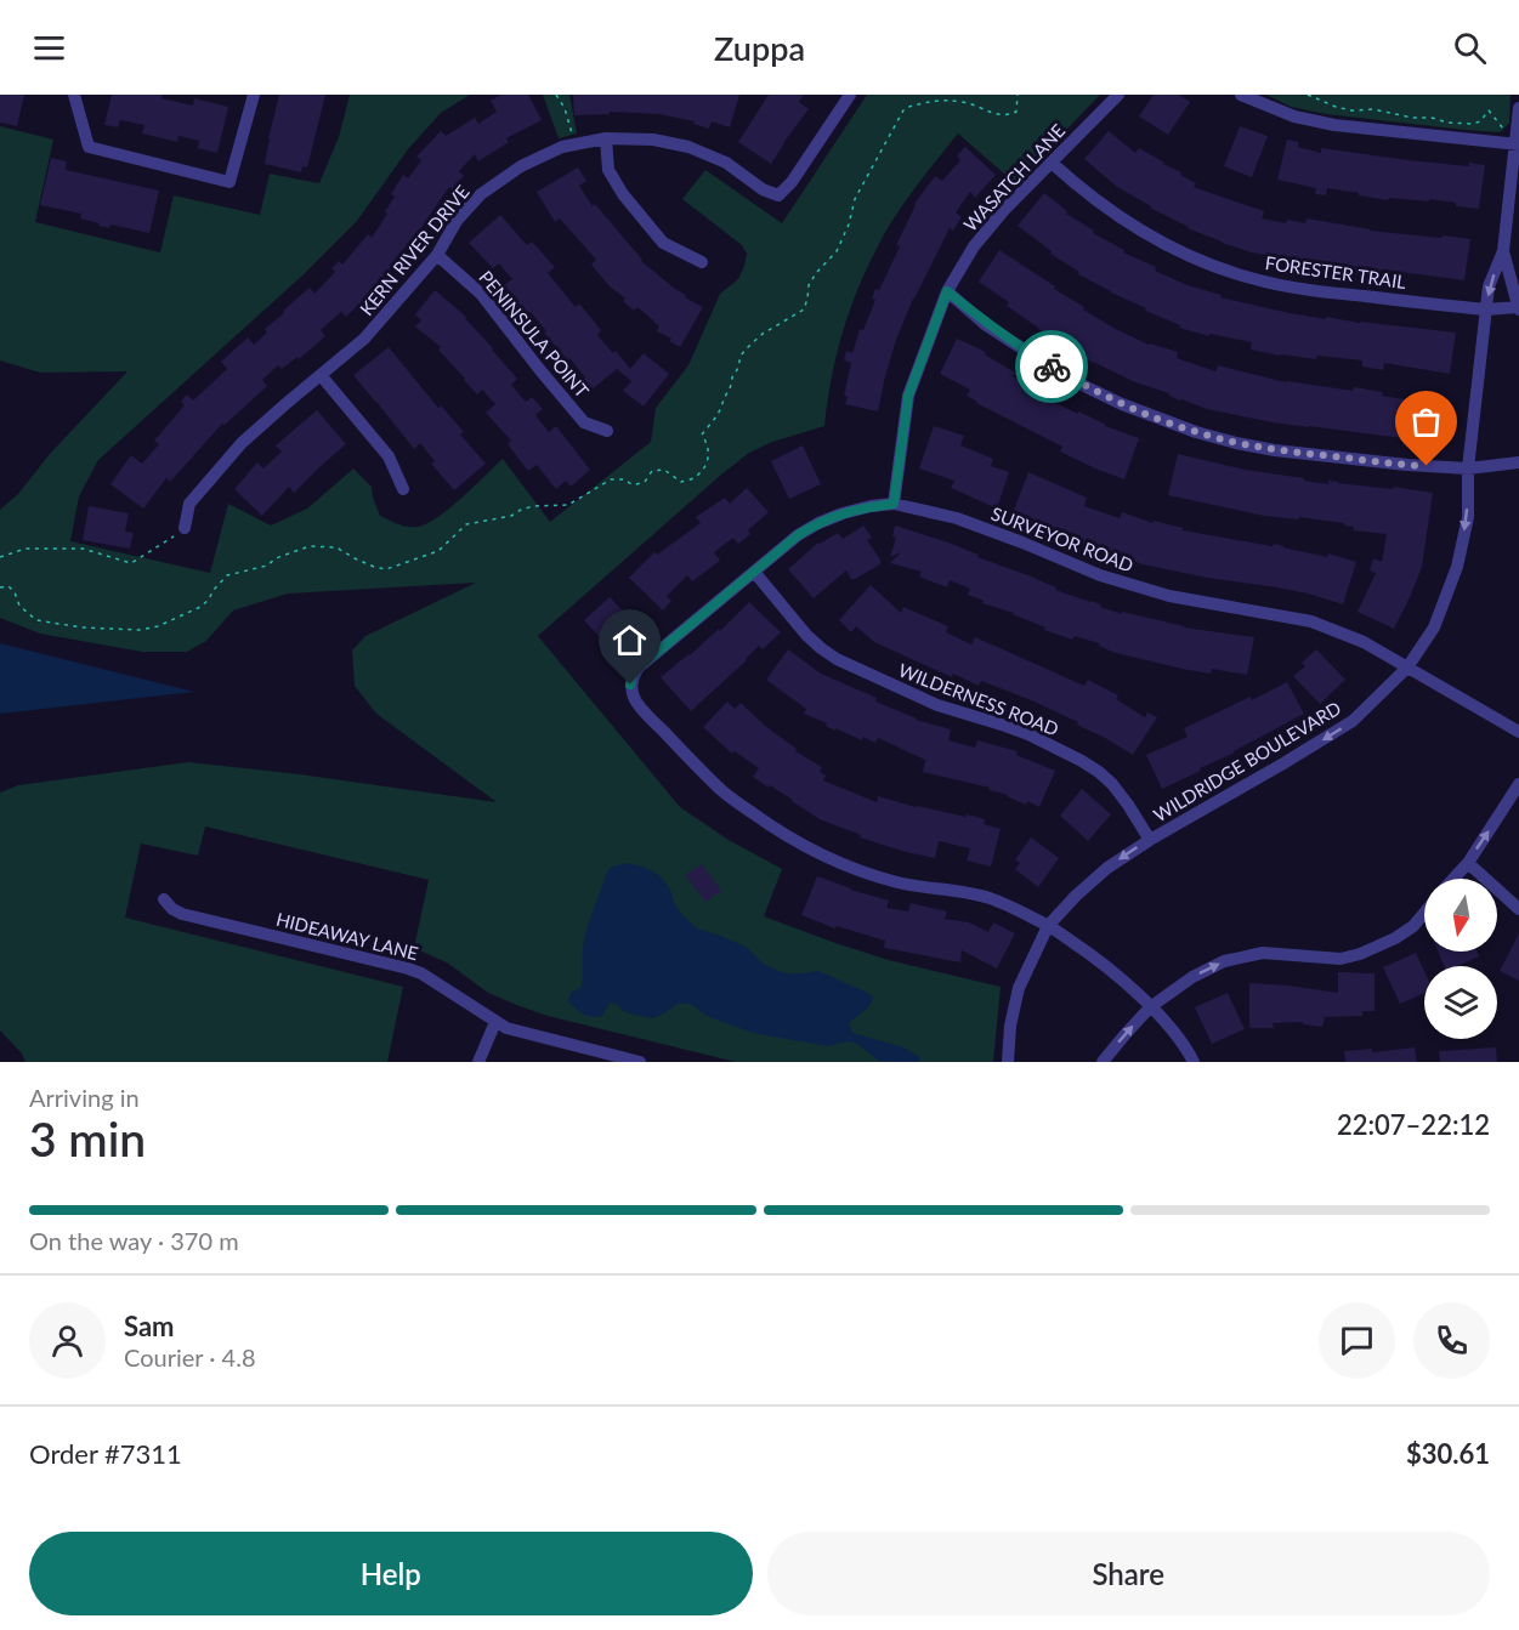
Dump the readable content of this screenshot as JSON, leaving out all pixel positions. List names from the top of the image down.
{
  "streets": {
    "street": [
      "WASATCH LANE",
      "KERN RIVER DRIVE",
      "FORESTER TRAIL",
      "PENINSULA POINT",
      "SURVEYOR ROAD",
      "WILDERNESS ROAD",
      "WILDRIDGE BOULEVARD",
      "HIDEAWAY LANE"
    ]
  },
  "crossings": [
    ["WASATCH LANE", "FORESTER TRAIL"],
    ["WASATCH LANE", "SURVEYOR ROAD"],
    ["KERN RIVER DRIVE", "PENINSULA POINT"],
    ["FORESTER TRAIL", "WILDRIDGE BOULEVARD"],
    ["SURVEYOR ROAD", "WILDERNESS ROAD"],
    ["SURVEYOR ROAD", "WILDRIDGE BOULEVARD"],
    ["WILDERNESS ROAD", "WILDRIDGE BOULEVARD"]
  ],
  "one_way": ["WILDRIDGE BOULEVARD"],
  "north": "bottom",
  "page": {
    "header": "Zuppa",
    "heading": ["3 min", "Arriving in", "22:07–22:12"],
    "panel": [
      "Sam",
      "Courier · 4.8",
      "Order #7311",
      "$30.61"
    ],
    "bar": "On the way · 370 m",
    "buttons": ["Help", "Share"]
  }
}
